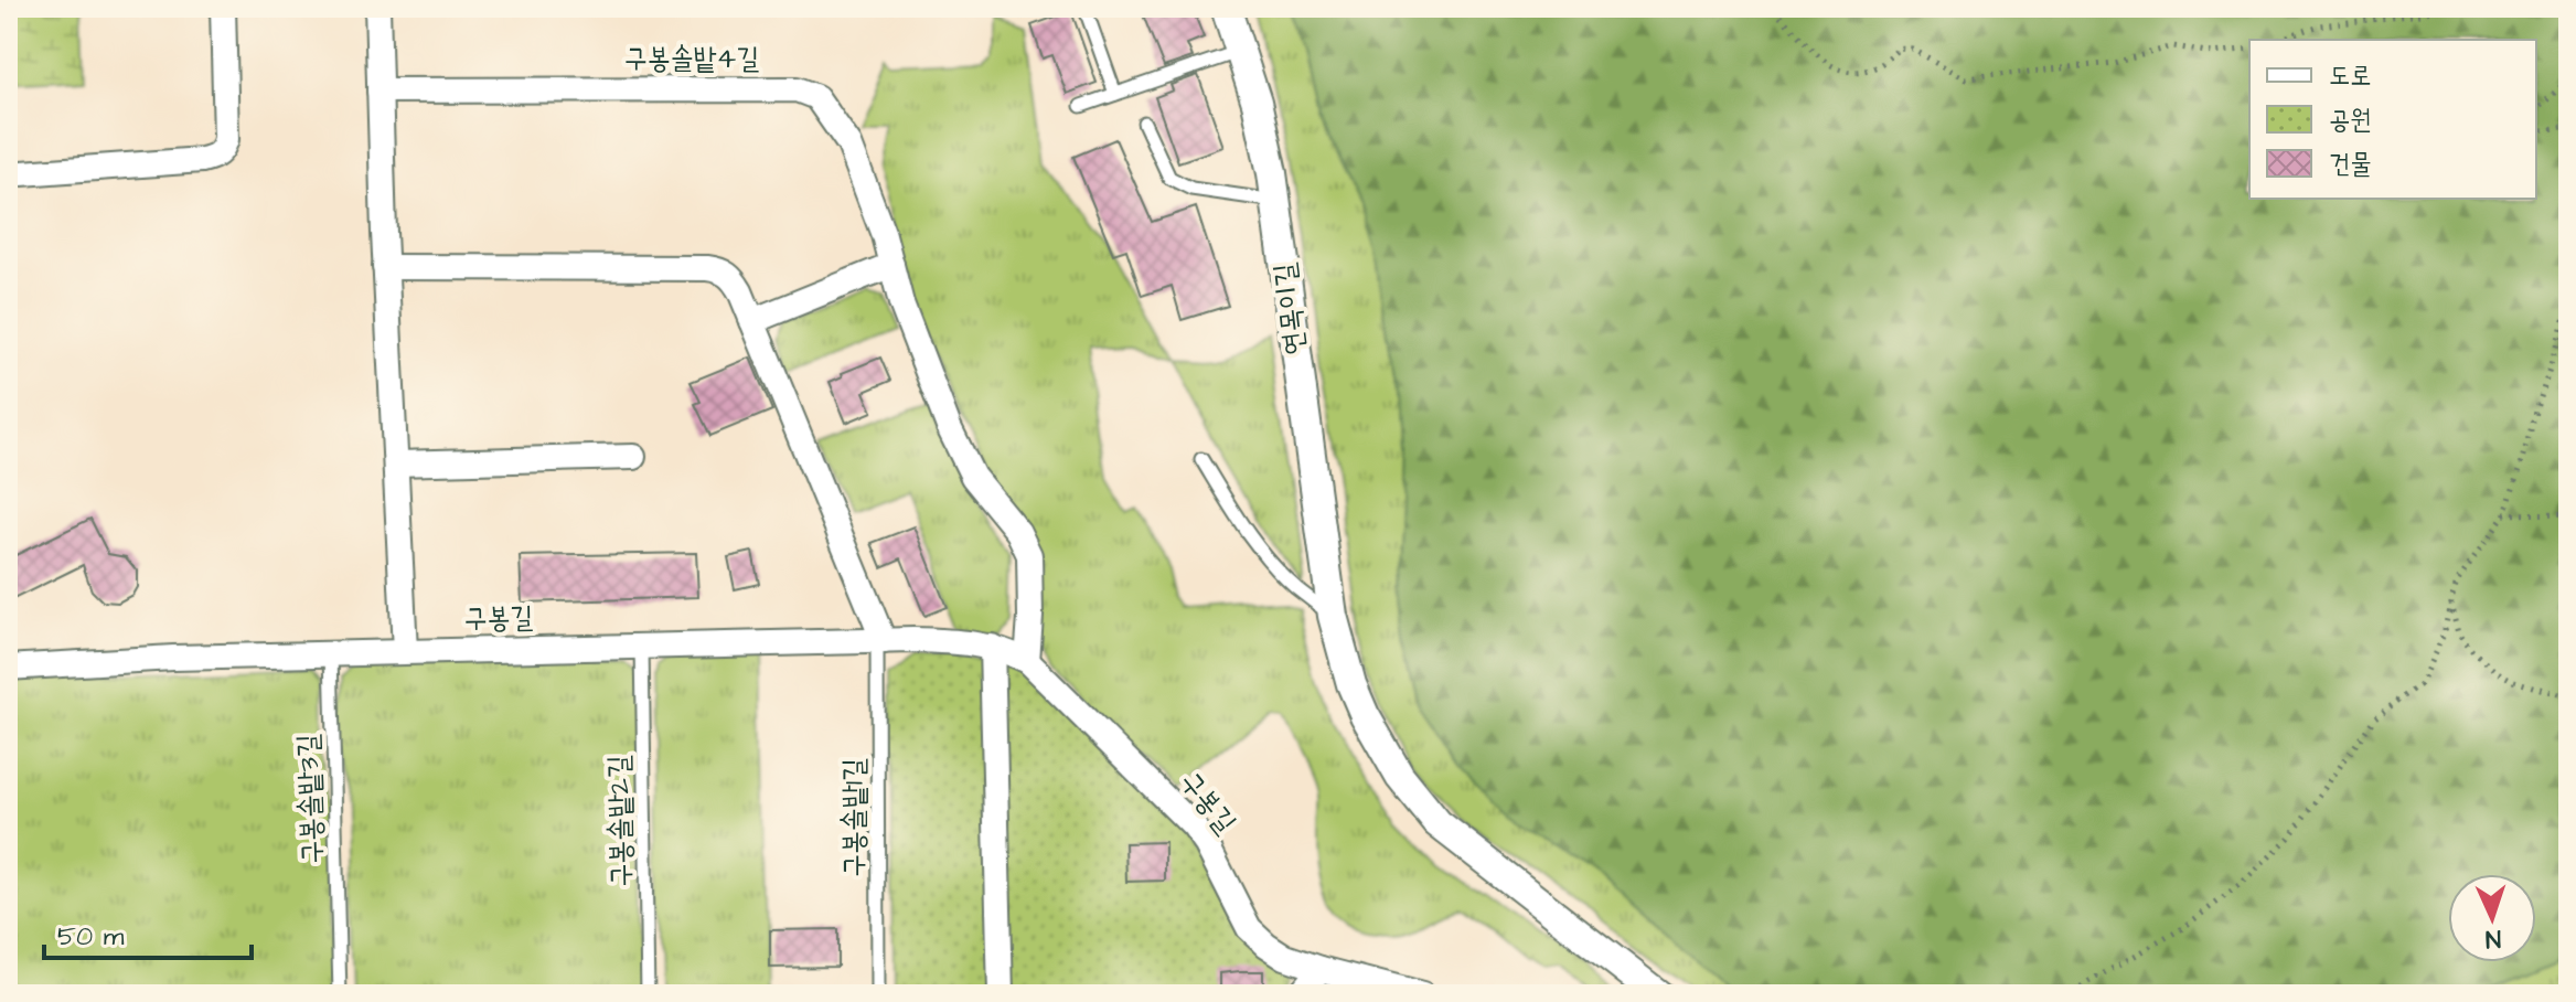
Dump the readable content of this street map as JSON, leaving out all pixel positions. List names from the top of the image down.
{
  "streets": {
    "street": ["구봉솔밭4길", "연목이길", "구봉길"],
    "lane": ["구봉솔밭3길", "구봉솔밭1길", "구봉솔밭2길"]
  },
  "crossings": [
    ["구봉솔밭4길", "구봉길"],
    ["구봉길", "구봉솔밭3길"],
    ["구봉길", "구봉솔밭1길"],
    ["구봉길", "구봉솔밭2길"]
  ],
  "legend": ["도로", "공원", "건물"],
  "scale_bar": "50 m",
  "north": "bottom"
}
